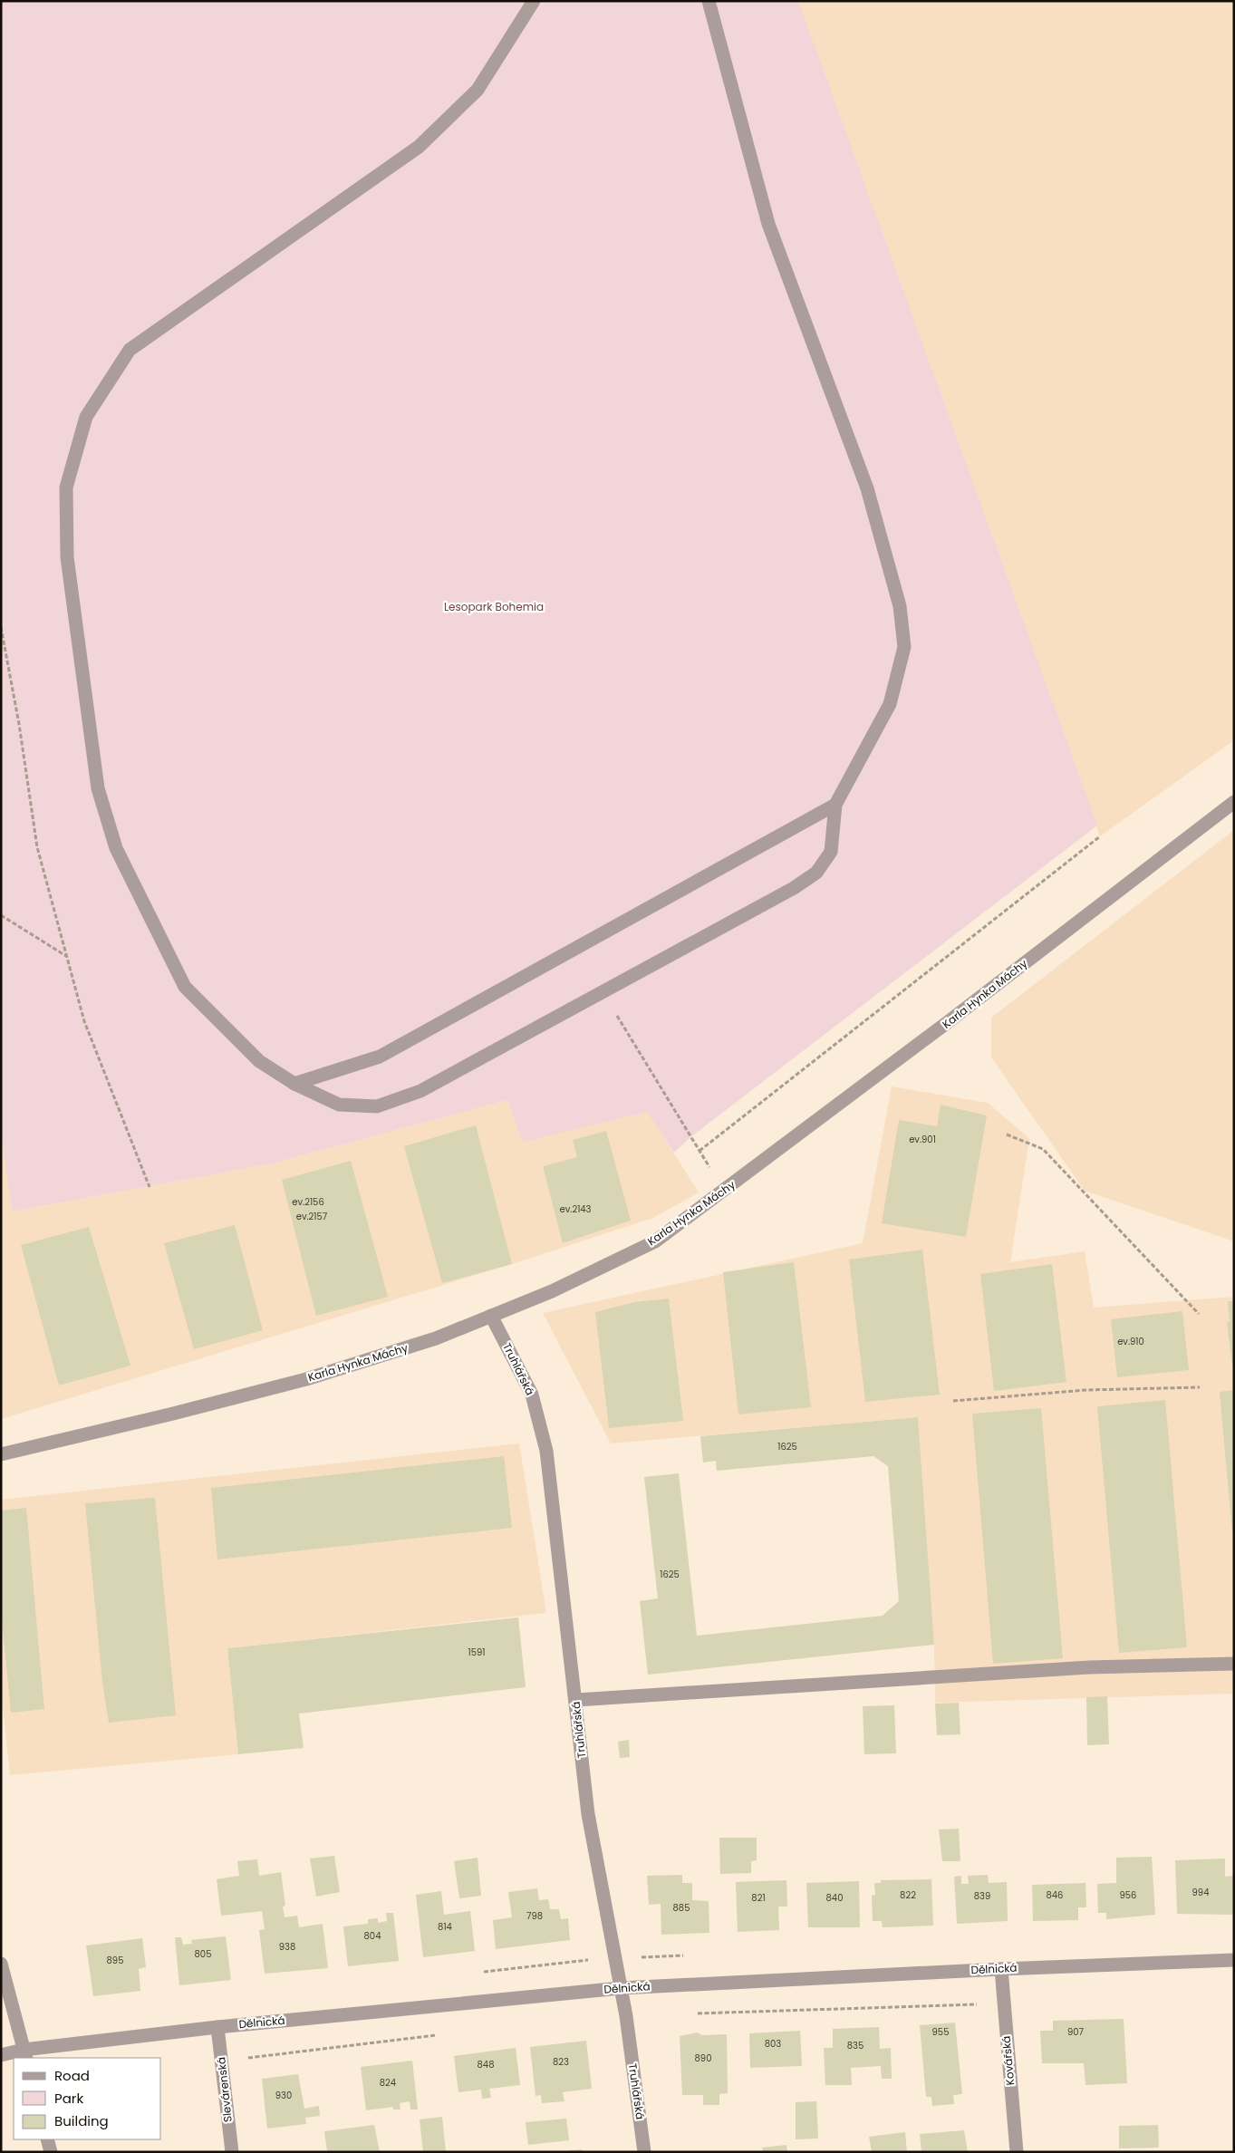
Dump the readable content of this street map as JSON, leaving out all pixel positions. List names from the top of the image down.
{
  "streets": {
    "street": [
      "Karla Hynka Máchy",
      "Truhlářská",
      "Dělnická",
      "Kovářská",
      "Slevárenská"
    ]
  },
  "crossings": [
    ["Karla Hynka Máchy", "Truhlářská"],
    ["Truhlářská", "Dělnická"],
    ["Dělnická", "Kovářská"],
    ["Dělnická", "Slevárenská"]
  ],
  "parks": ["Lesopark Bohemia"],
  "house_numbers": [
    "ev.901",
    "ev.2156",
    "ev.2143",
    "ev.2157",
    "ev.910",
    "1625",
    "1625",
    "1591",
    "994",
    "822",
    "846",
    "956",
    "839",
    "821",
    "840",
    "885",
    "798",
    "814",
    "804",
    "938",
    "805",
    "895",
    "955",
    "907",
    "803",
    "835",
    "890",
    "823",
    "848",
    "824",
    "930"
  ],
  "legend": ["Road", "Park", "Building"]
}
